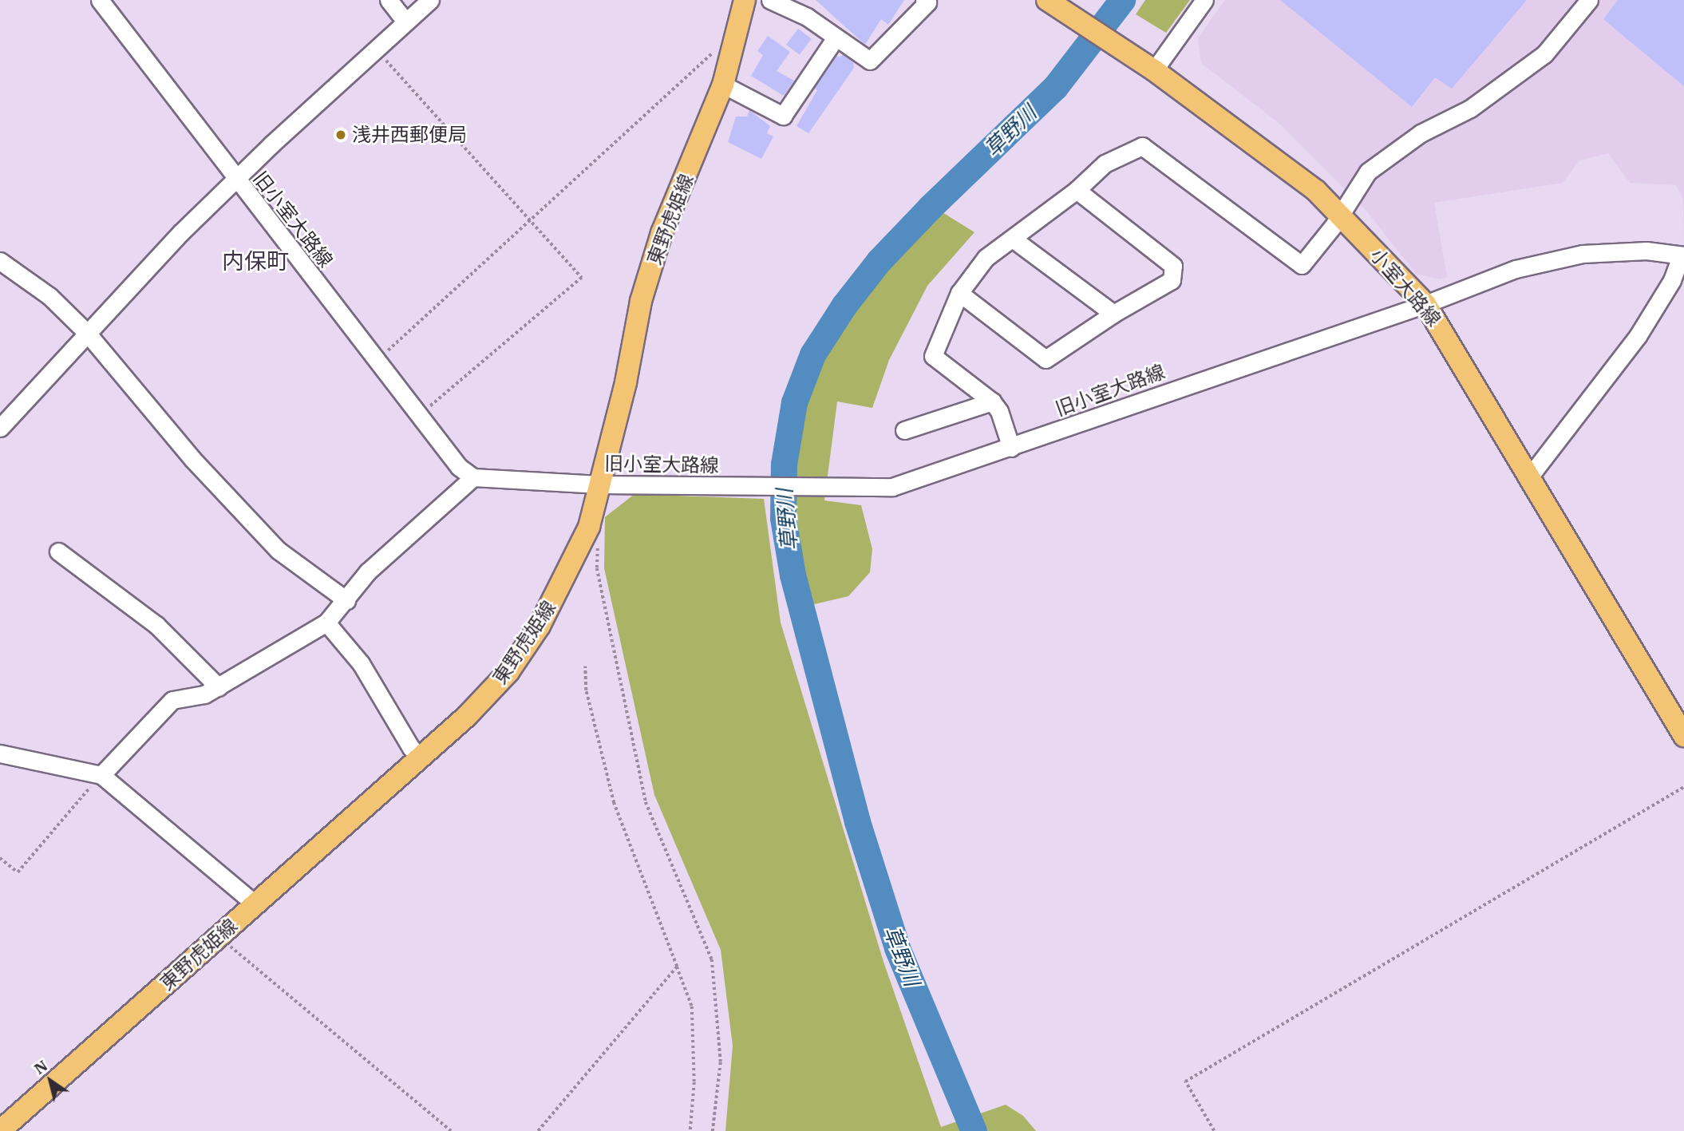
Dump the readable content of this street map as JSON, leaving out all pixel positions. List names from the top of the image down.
{
  "streets": {
    "main road": ["東野虎姫線", "小室大路線"],
    "street": ["旧小室大路線"]
  },
  "crossings": [
    ["旧小室大路線", "東野虎姫線"],
    ["旧小室大路線", "小室大路線"]
  ],
  "districts": ["内保町"],
  "water": ["草野川"],
  "places": ["浅井西郵便局"],
  "north": "top left"
}
